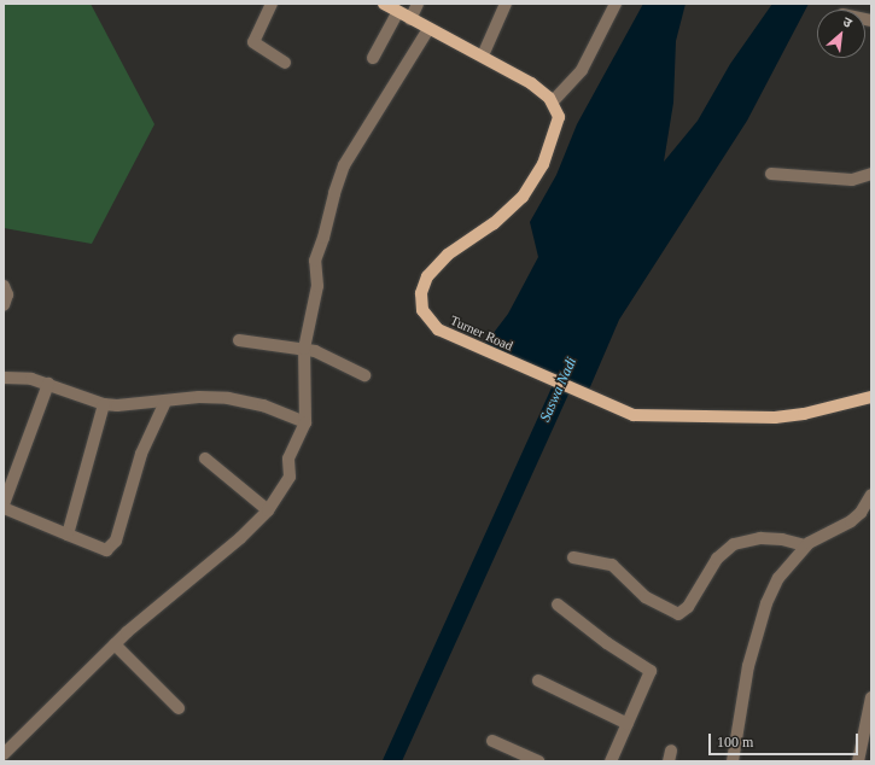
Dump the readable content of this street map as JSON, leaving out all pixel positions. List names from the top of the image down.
{
  "streets": {
    "main road": ["Turner Road"]
  },
  "water": ["Saswa Nadi"],
  "scale_bar": "100 m",
  "north": "top right"
}
